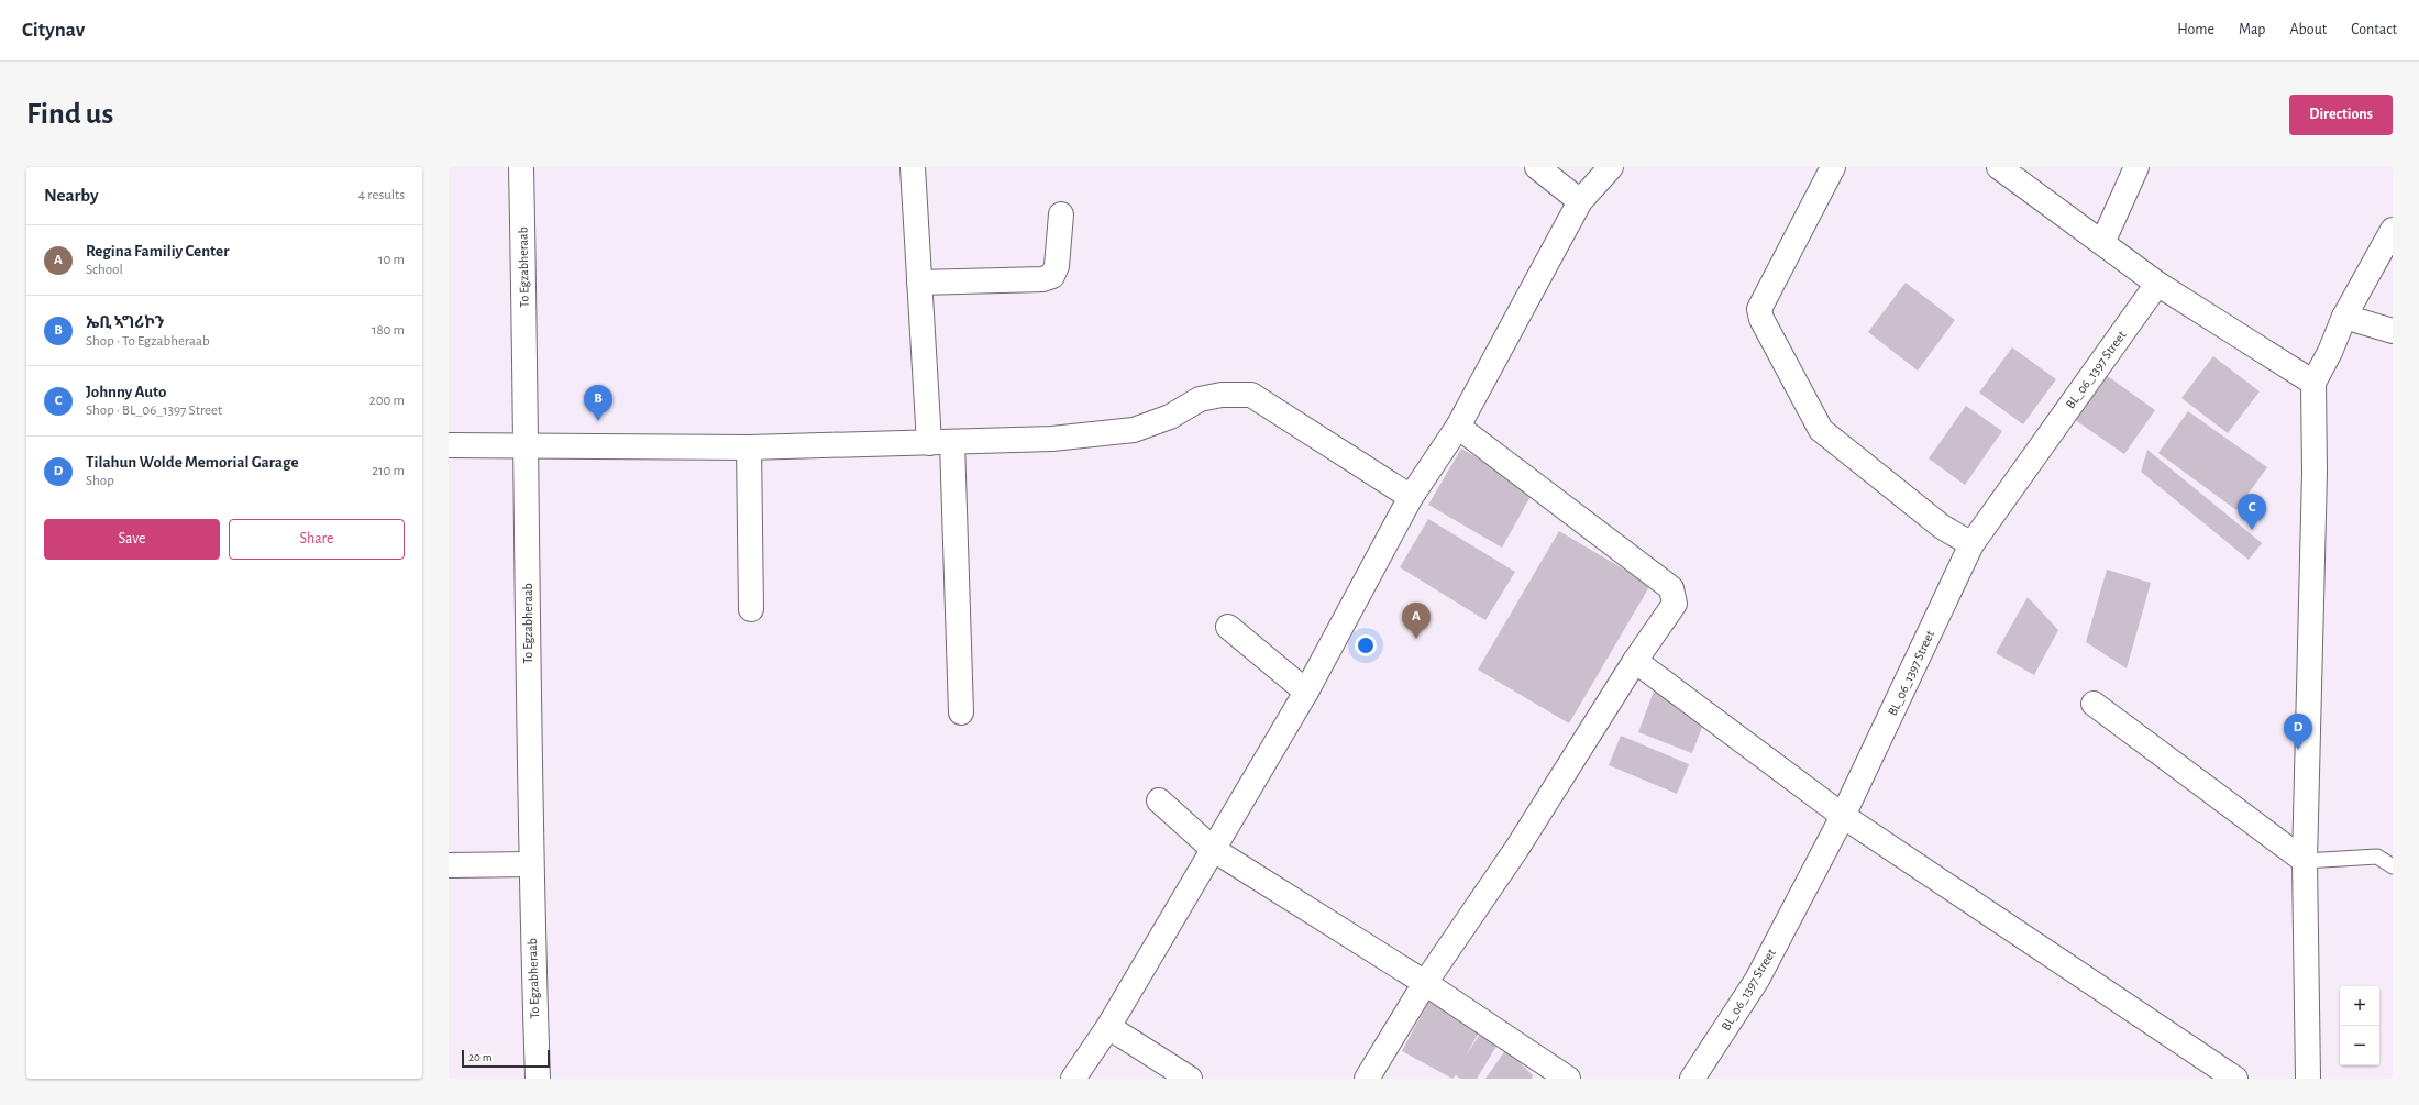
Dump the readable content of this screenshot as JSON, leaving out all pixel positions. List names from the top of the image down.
{
  "streets": {
    "street": ["To Egzabheraab", "BL_06_1397 Street"]
  },
  "scale_bar": "20 m",
  "page": {
    "header": "Citynav",
    "nav": [
      "Home",
      "Map",
      "About",
      "Contact"
    ],
    "buttons": [
      "Directions",
      ["Save", "Share"]
    ],
    "title": "Find us",
    "heading": ["Nearby", "4 results"],
    "list": [
      {
        "mark": "A",
        "name": "Regina Familiy Center",
        "note": "School",
        "value": "10 m"
      },
      {
        "mark": "B",
        "name": "ኤቢ ኣግሪኮን",
        "note": "Shop · To Egzabheraab",
        "value": "180 m"
      },
      {
        "mark": "C",
        "name": "Johnny Auto",
        "note": "Shop · BL_06_1397 Street",
        "value": "200 m"
      },
      {
        "mark": "D",
        "name": "Tilahun Wolde Memorial Garage",
        "note": "Shop",
        "value": "210 m"
      }
    ],
    "pins": [
      "B",
      "C",
      "A",
      "D"
    ],
    "map_buttons": ["+", "−"],
    "scale": "20 m"
  }
}
